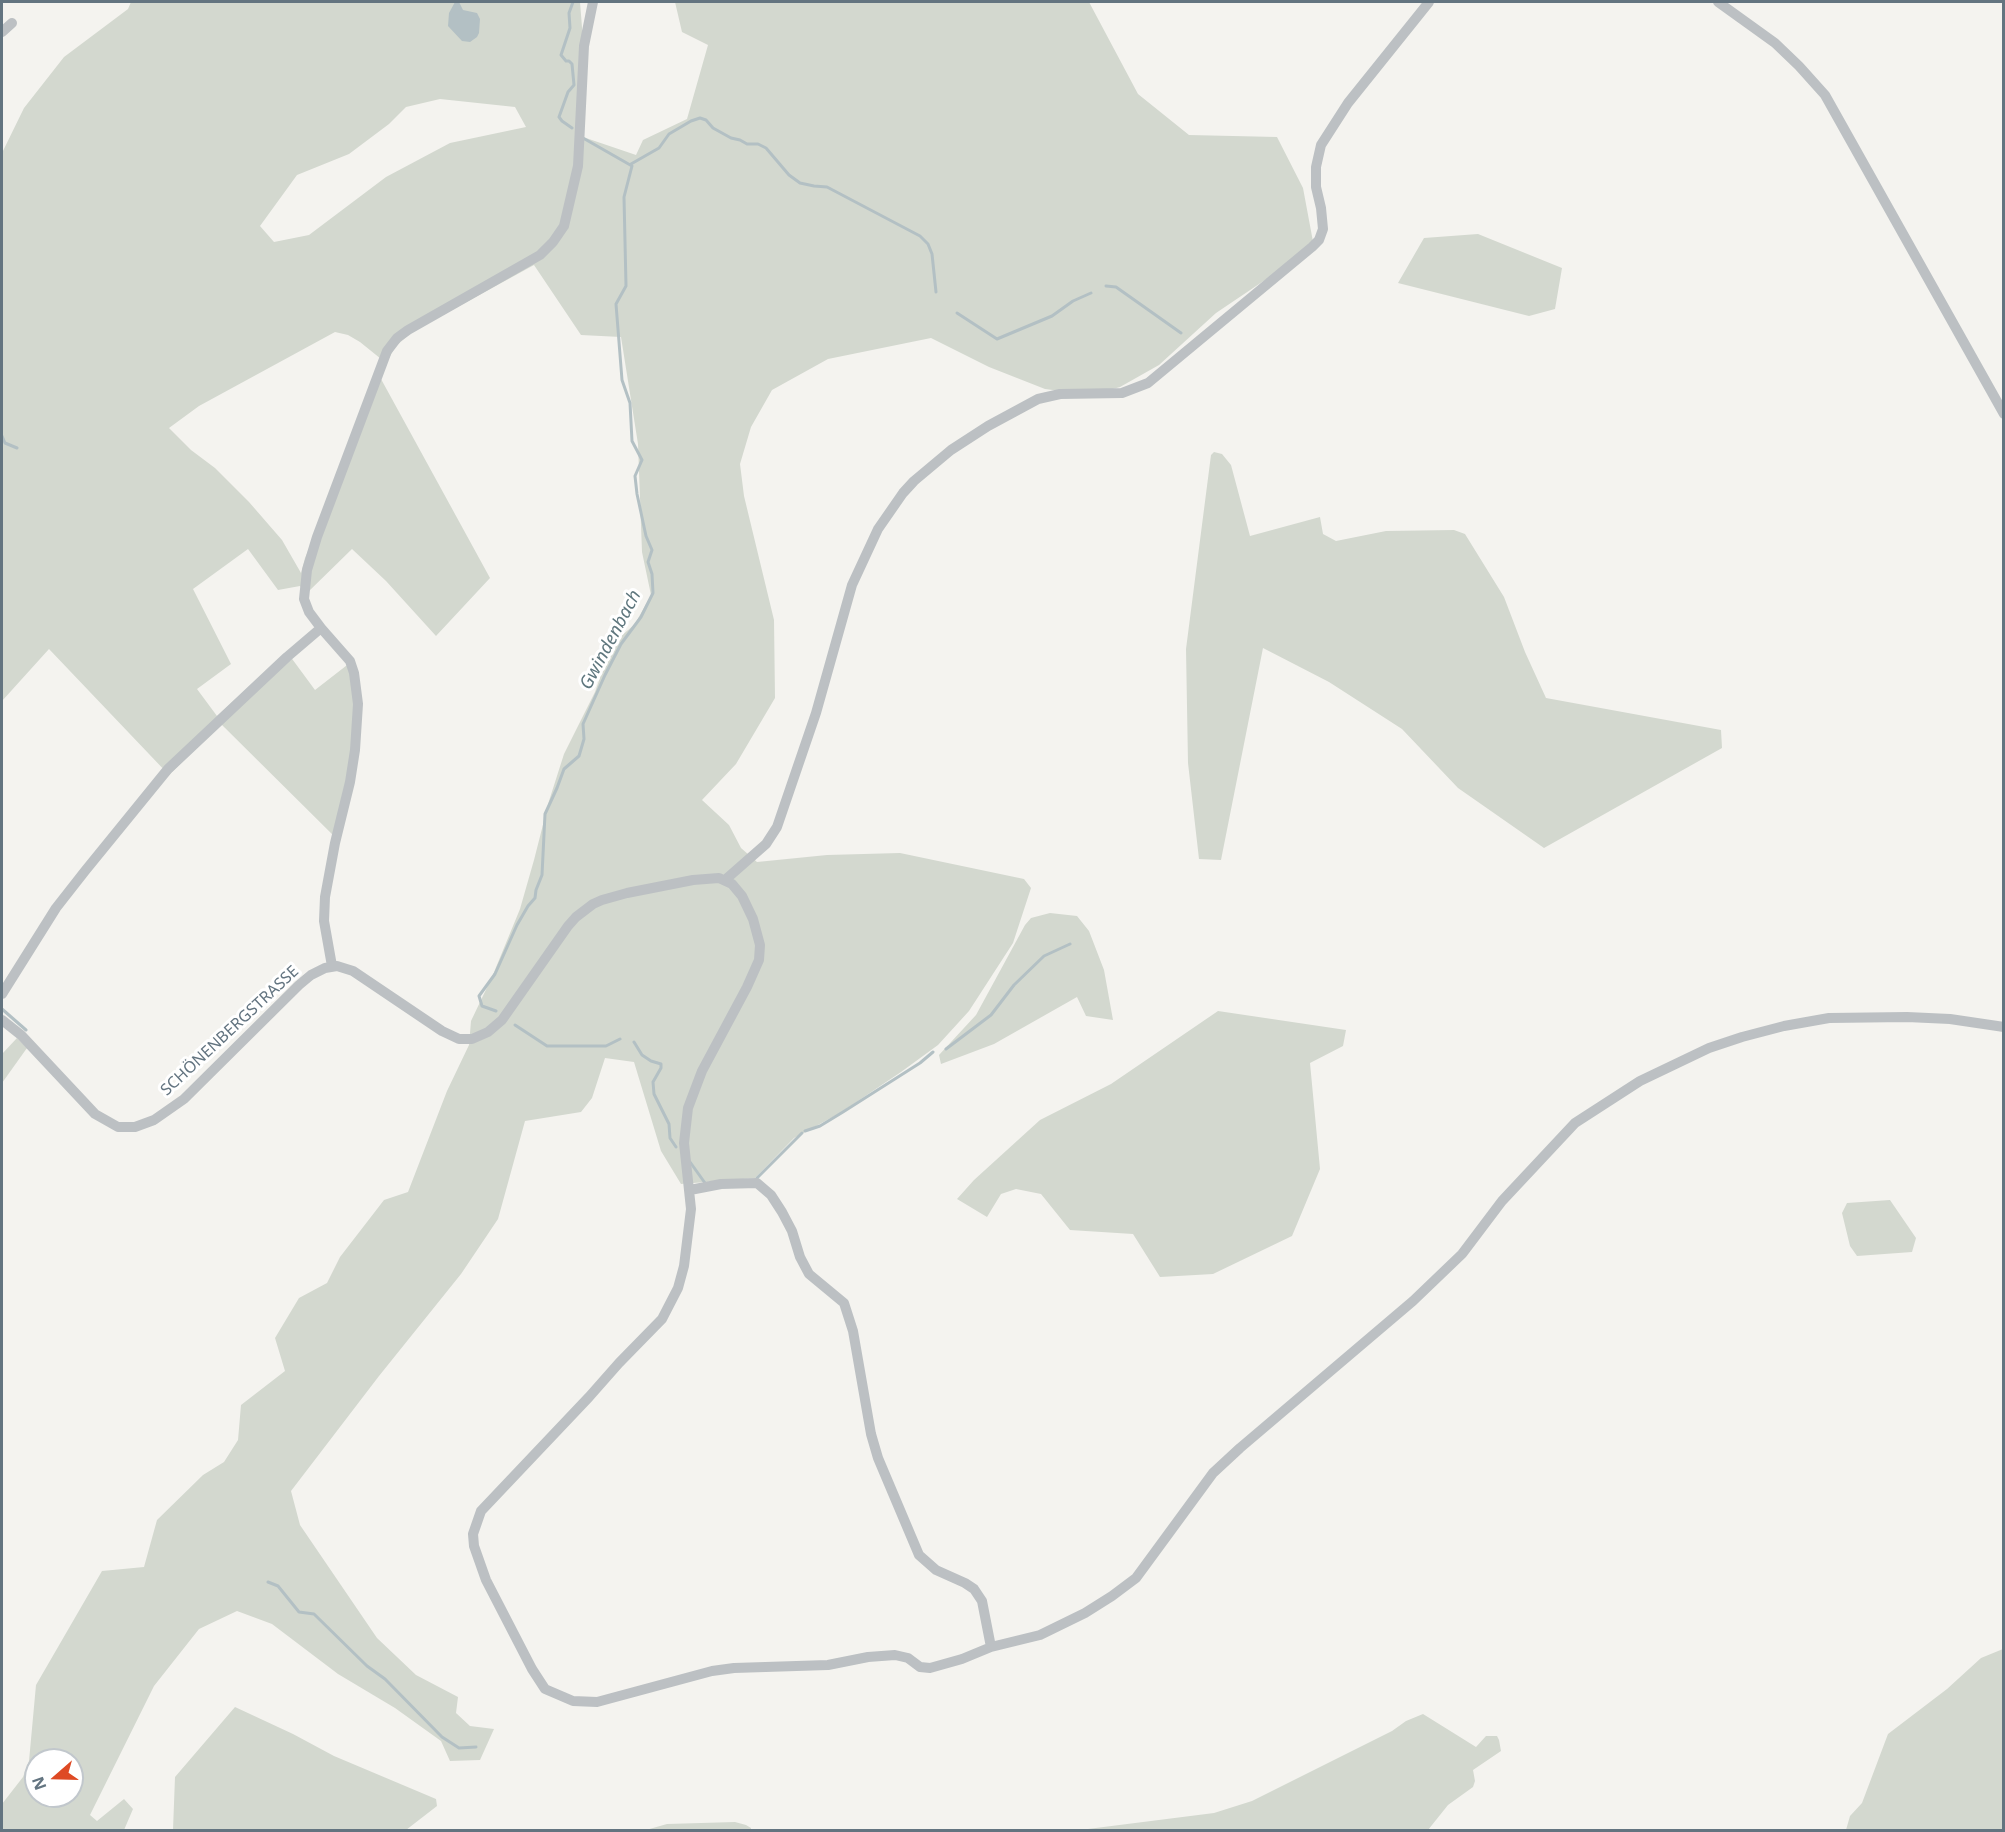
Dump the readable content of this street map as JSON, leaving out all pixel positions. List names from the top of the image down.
{
  "streets": {
    "street": ["SCHÖNENBERGSTRASSE"]
  },
  "water": ["Gwindenbach"],
  "north": "left"
}
